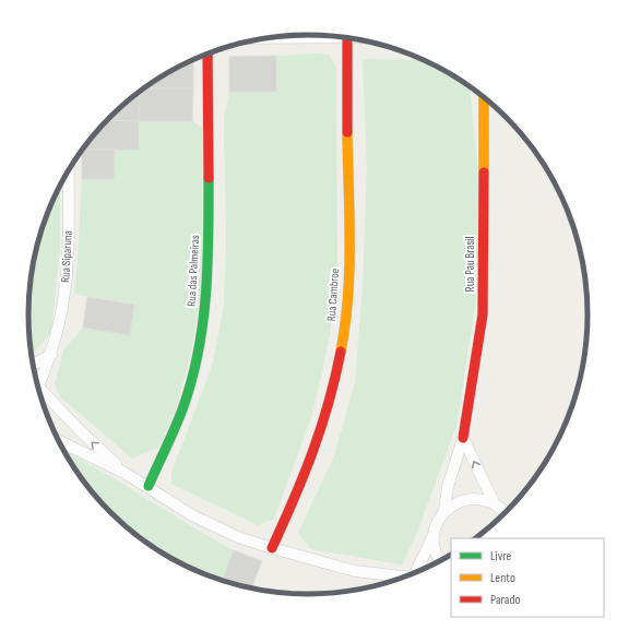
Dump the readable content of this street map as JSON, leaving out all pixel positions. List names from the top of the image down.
{
  "streets": {
    "street": [
      "Rua Siparuna",
      "Rua Pau Brasil",
      "Rua das Palmeiras",
      "Rua Cambroe"
    ]
  },
  "legend": ["Livre", "Lento", "Parado"]
}
